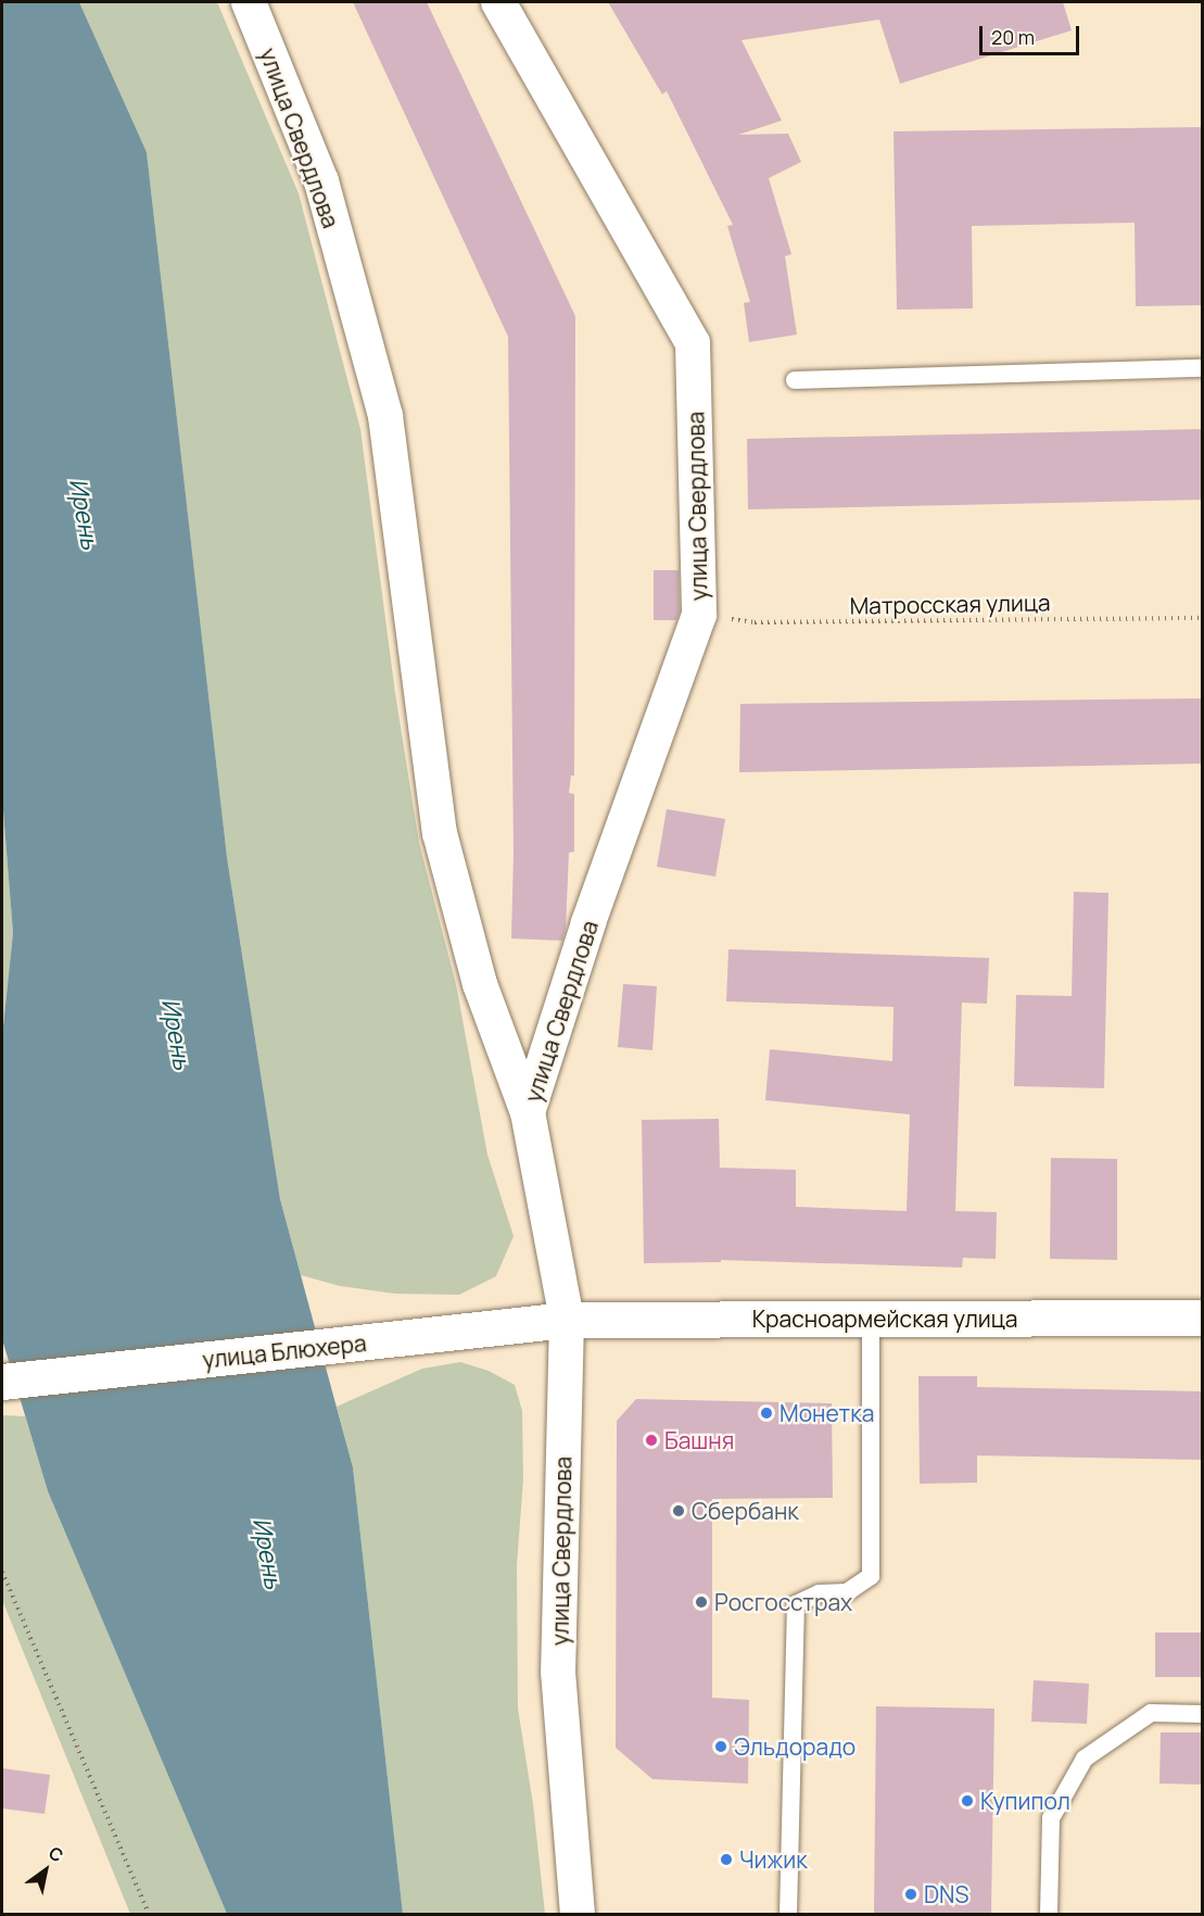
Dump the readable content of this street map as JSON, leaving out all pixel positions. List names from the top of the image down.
{
  "streets": {
    "street": ["улица Свердлова", "Красноармейская улица", "улица Блюхера"],
    "path": ["Матросская улица"]
  },
  "crossings": [
    ["улица Свердлова", "Матросская улица"],
    ["улица Свердлова", "Красноармейская улица"],
    ["улица Свердлова", "улица Блюхера"],
    ["Красноармейская улица", "улица Блюхера"]
  ],
  "water": ["Ирень"],
  "places": [
    "Монетка",
    "Башня",
    "Сбербанк",
    "Росгосстрах",
    "Эльдорадо",
    "Купипол",
    "Чижик",
    "DNS"
  ],
  "scale_bar": "20 m",
  "north": "top right"
}
